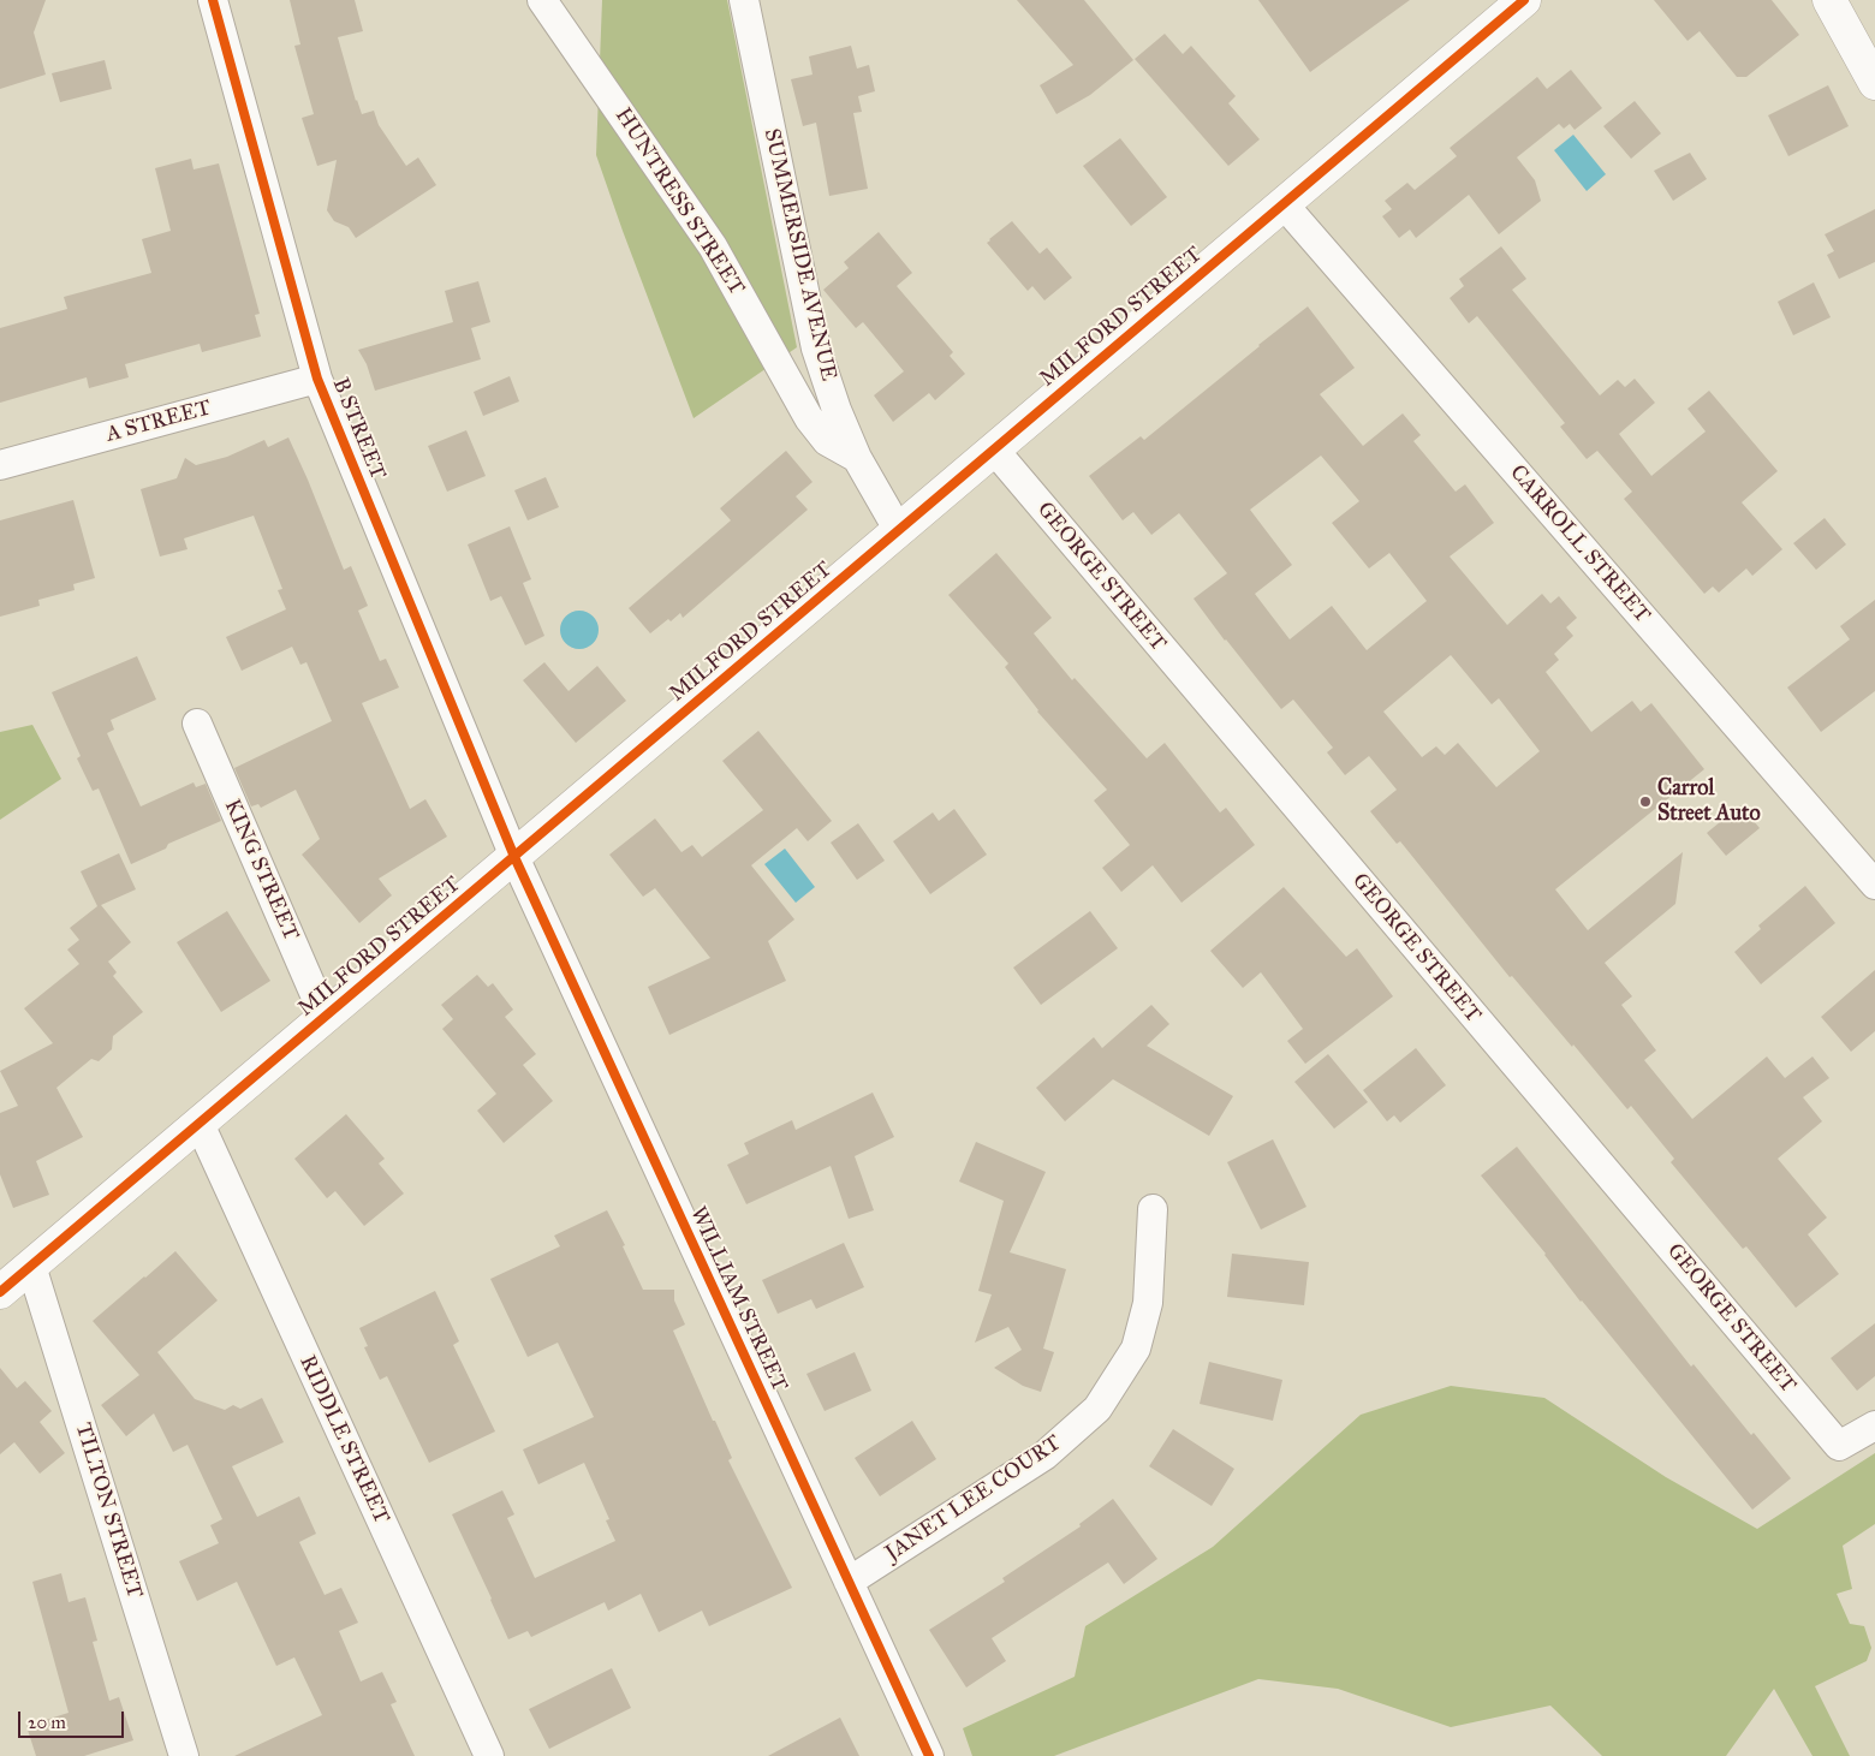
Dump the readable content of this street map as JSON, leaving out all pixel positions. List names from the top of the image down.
{
  "streets": {
    "street": [
      "HUNTRESS STREET",
      "SUMMERSIDE AVENUE",
      "MILFORD STREET",
      "A STREET",
      "B STREET",
      "CARROLL STREET",
      "GEORGE STREET",
      "KING STREET",
      "WILLIAM STREET",
      "RIDDLE STREET",
      "JANET LEE COURT",
      "TILTON STREET"
    ]
  },
  "crossings": [
    ["HUNTRESS STREET", "SUMMERSIDE AVENUE"],
    ["SUMMERSIDE AVENUE", "MILFORD STREET"],
    ["MILFORD STREET", "B STREET"],
    ["MILFORD STREET", "CARROLL STREET"],
    ["MILFORD STREET", "GEORGE STREET"],
    ["MILFORD STREET", "KING STREET"],
    ["MILFORD STREET", "WILLIAM STREET"],
    ["MILFORD STREET", "RIDDLE STREET"],
    ["MILFORD STREET", "TILTON STREET"],
    ["A STREET", "B STREET"],
    ["B STREET", "WILLIAM STREET"],
    ["WILLIAM STREET", "JANET LEE COURT"]
  ],
  "places": ["Carrol Street Auto"],
  "scale_bar": "20 m"
}
